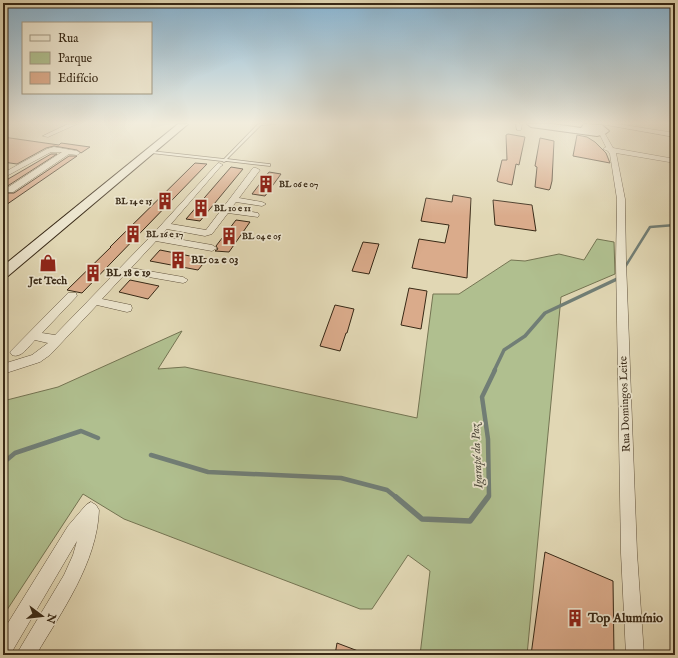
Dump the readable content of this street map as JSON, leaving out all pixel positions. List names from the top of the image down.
{
  "streets": {
    "street": ["Rua Domingos Leite"]
  },
  "water": ["Igarapé da Paz"],
  "places": {
    "building": [
      "BL 06 e 07",
      "BL 14 e 15",
      "BL 10 e 11",
      "BL 16 e 17",
      "BL 04 e 05",
      "BL 02 e 03",
      "BL 18 e 19",
      "Top Alumínio"
    ],
    "shop": ["Jet Tech"]
  },
  "legend": ["Rua", "Parque", "Edifício"],
  "north": "right"
}
